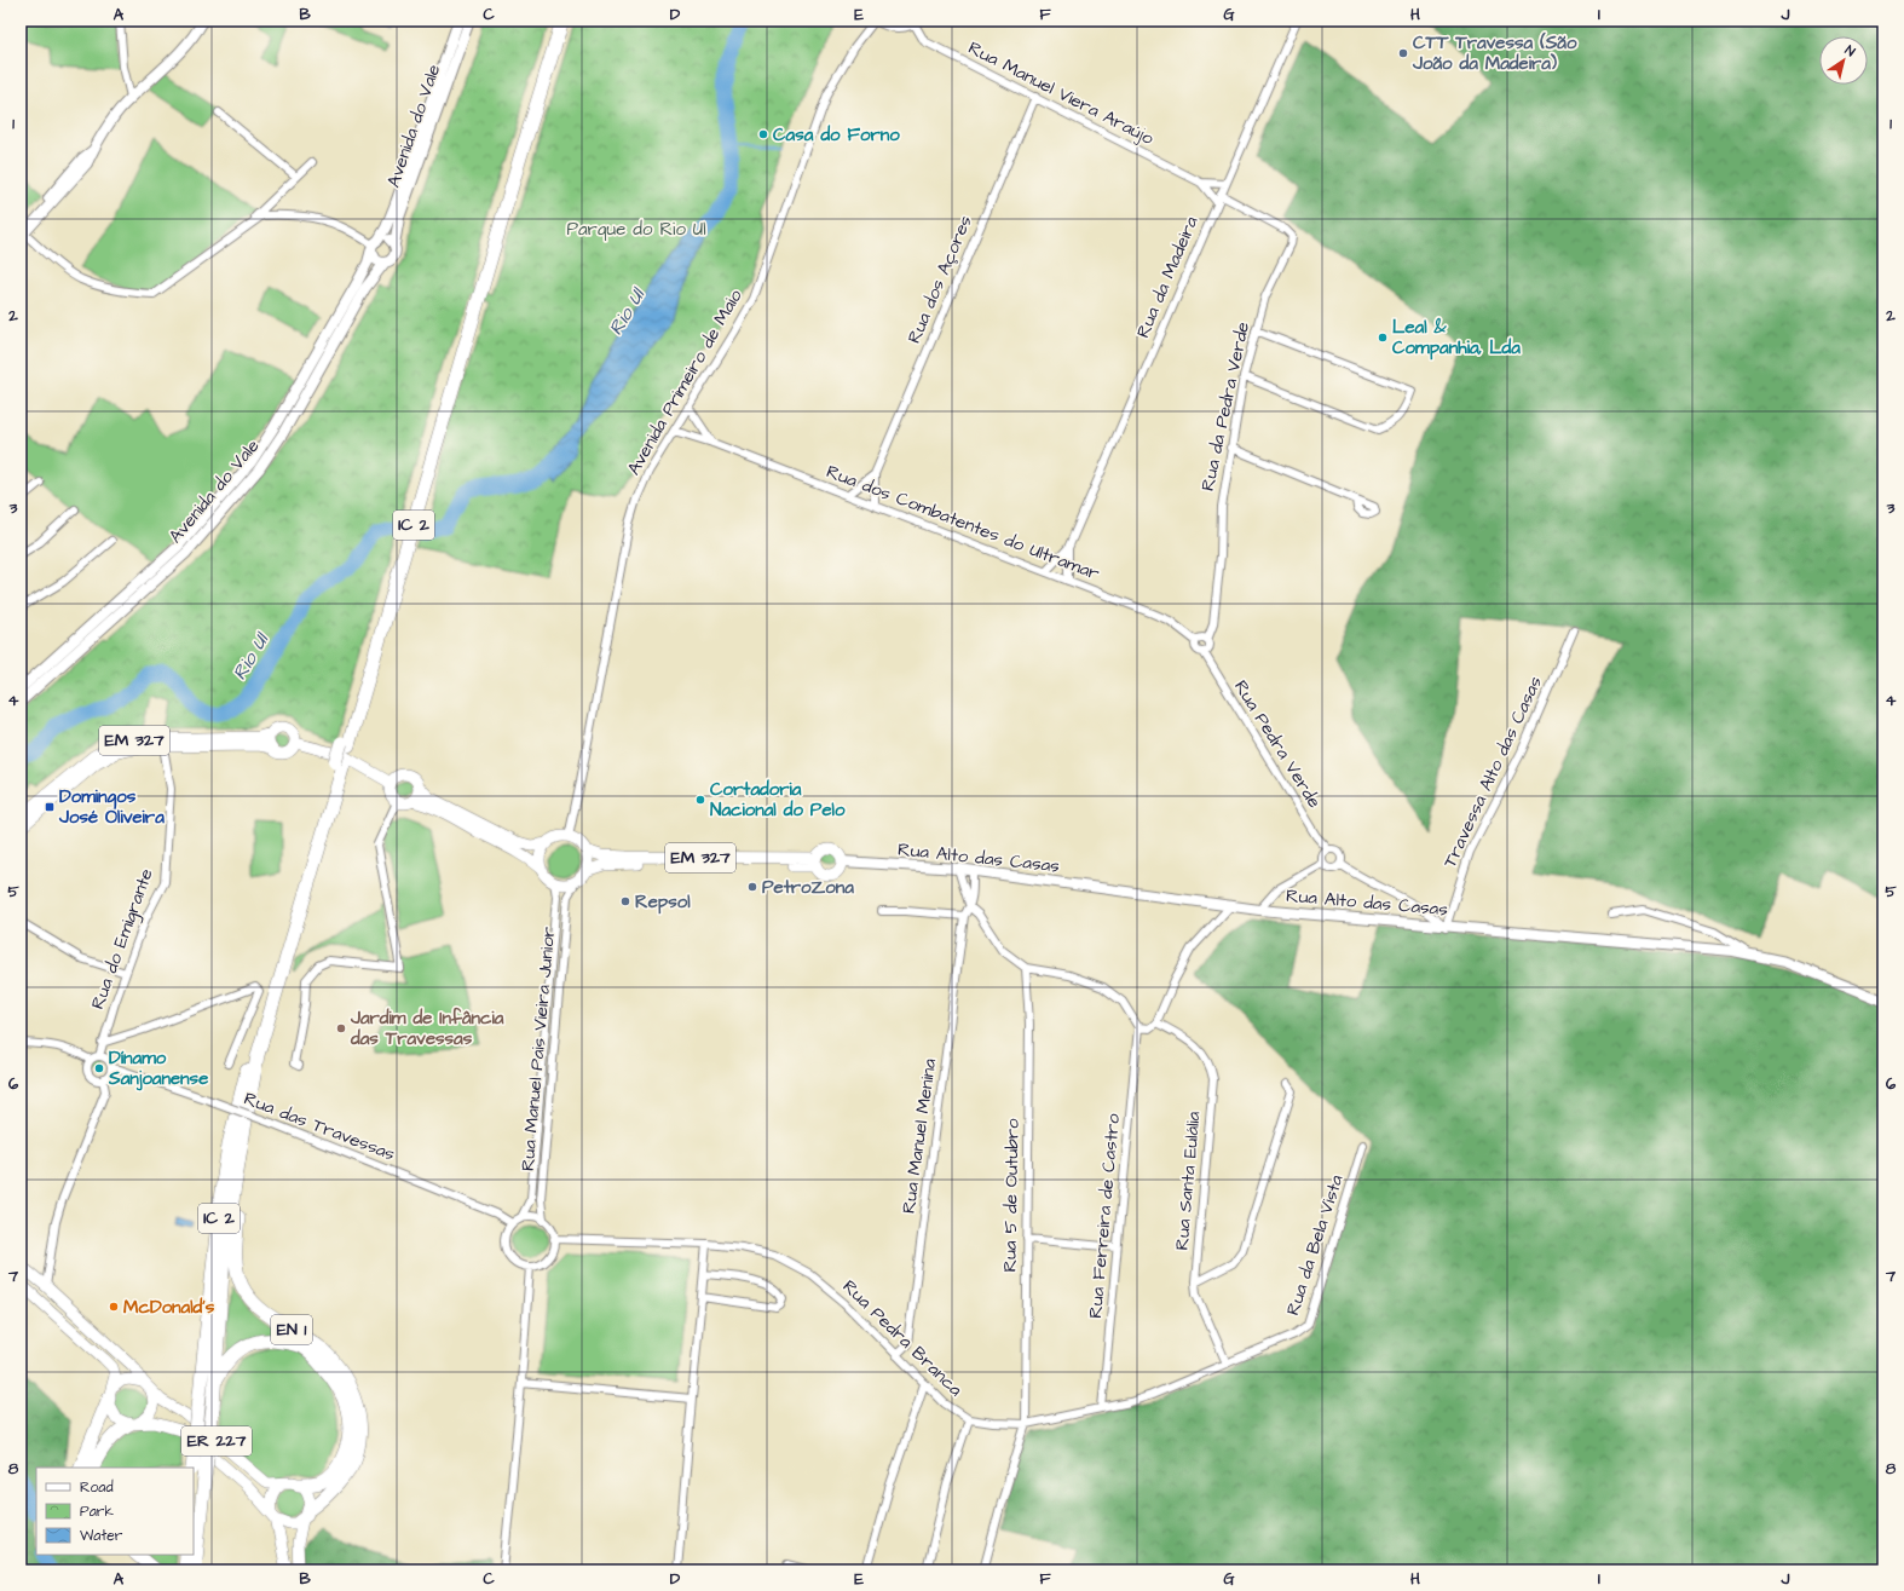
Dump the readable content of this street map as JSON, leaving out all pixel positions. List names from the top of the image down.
{
  "streets": {
    "highway": ["IC 2", "EN 1"],
    "main road": [
      "Avenida do Vale",
      "EM 327",
      "Rua Alto das Casas",
      "ER 227"
    ],
    "street": [
      "Rua Manuel Viera Araújo",
      "Rua da Madeira",
      "Rua dos Açores",
      "Avenida Primeiro de Maio",
      "Rua da Pedra Verde",
      "Rua dos Combatentes do Ultramar",
      "Rua Pedra Verde",
      "Travessa Alto das Casas",
      "Rua do Emigrante",
      "Rua Manuel Pais Vieira Junior",
      "Rua das Travessas",
      "Rua Manuel Menina",
      "Rua Santa Eulália",
      "Rua 5 de Outubro",
      "Rua Ferreira de Castro",
      "Rua da Bela Vista",
      "Rua Pedra Branca"
    ]
  },
  "crossings": [
    ["Rua Manuel Viera Araújo", "Rua da Madeira"],
    ["Rua Manuel Viera Araújo", "Rua dos Açores"],
    ["Rua Manuel Viera Araújo", "Avenida Primeiro de Maio"],
    ["Rua Manuel Viera Araújo", "Rua da Pedra Verde"],
    ["Rua da Madeira", "Rua da Pedra Verde"],
    ["Rua da Madeira", "Rua dos Combatentes do Ultramar"],
    ["Rua dos Açores", "Rua dos Combatentes do Ultramar"],
    ["Avenida Primeiro de Maio", "Rua dos Combatentes do Ultramar"],
    ["Avenida Primeiro de Maio", "EM 327"],
    ["Avenida Primeiro de Maio", "Rua Manuel Pais Vieira Junior"],
    ["Rua da Pedra Verde", "Rua dos Combatentes do Ultramar"],
    ["Rua da Pedra Verde", "Rua Pedra Verde"],
    ["Rua dos Combatentes do Ultramar", "Rua Pedra Verde"],
    ["IC 2", "EN 1"],
    ["EM 327", "Rua Alto das Casas"],
    ["EM 327", "Rua do Emigrante"],
    ["EM 327", "Rua Manuel Pais Vieira Junior"],
    ["Travessa Alto das Casas", "Rua Alto das Casas"],
    ["Rua do Emigrante", "Rua das Travessas"],
    ["Rua Manuel Pais Vieira Junior", "Rua das Travessas"],
    ["Rua Manuel Menina", "Rua Pedra Branca"],
    ["Rua Santa Eulália", "Rua da Bela Vista"],
    ["Rua Santa Eulália", "Rua Pedra Branca"],
    ["Rua 5 de Outubro", "Rua Pedra Branca"],
    ["Rua Ferreira de Castro", "Rua Pedra Branca"],
    ["Rua da Bela Vista", "Rua Pedra Branca"],
    ["EN 1", "ER 227"]
  ],
  "water": ["Rio Ul"],
  "parks": ["Parque do Rio Ul"],
  "places": {
    "other": [
      "CTT Travessa (São João da Madeira)",
      "Casa do Forno",
      "Leal & Companhia, Lda",
      "Cortadoria Nacional do Pelo",
      "PetroZona",
      "Repsol",
      "Jardim de Infância das Travessas",
      "Dínamo Sanjoanense",
      "McDonald's"
    ],
    "transit": ["Domingos José Oliveira"]
  },
  "legend": ["Road", "Park", "Water"],
  "north": "top right",
  "grid": {
    "columns": [
      "A",
      "B",
      "C",
      "D",
      "E",
      "F",
      "G",
      "H",
      "I",
      "J"
    ],
    "rows": [
      "1",
      "2",
      "3",
      "4",
      "5",
      "6",
      "7",
      "8"
    ]
  }
}
